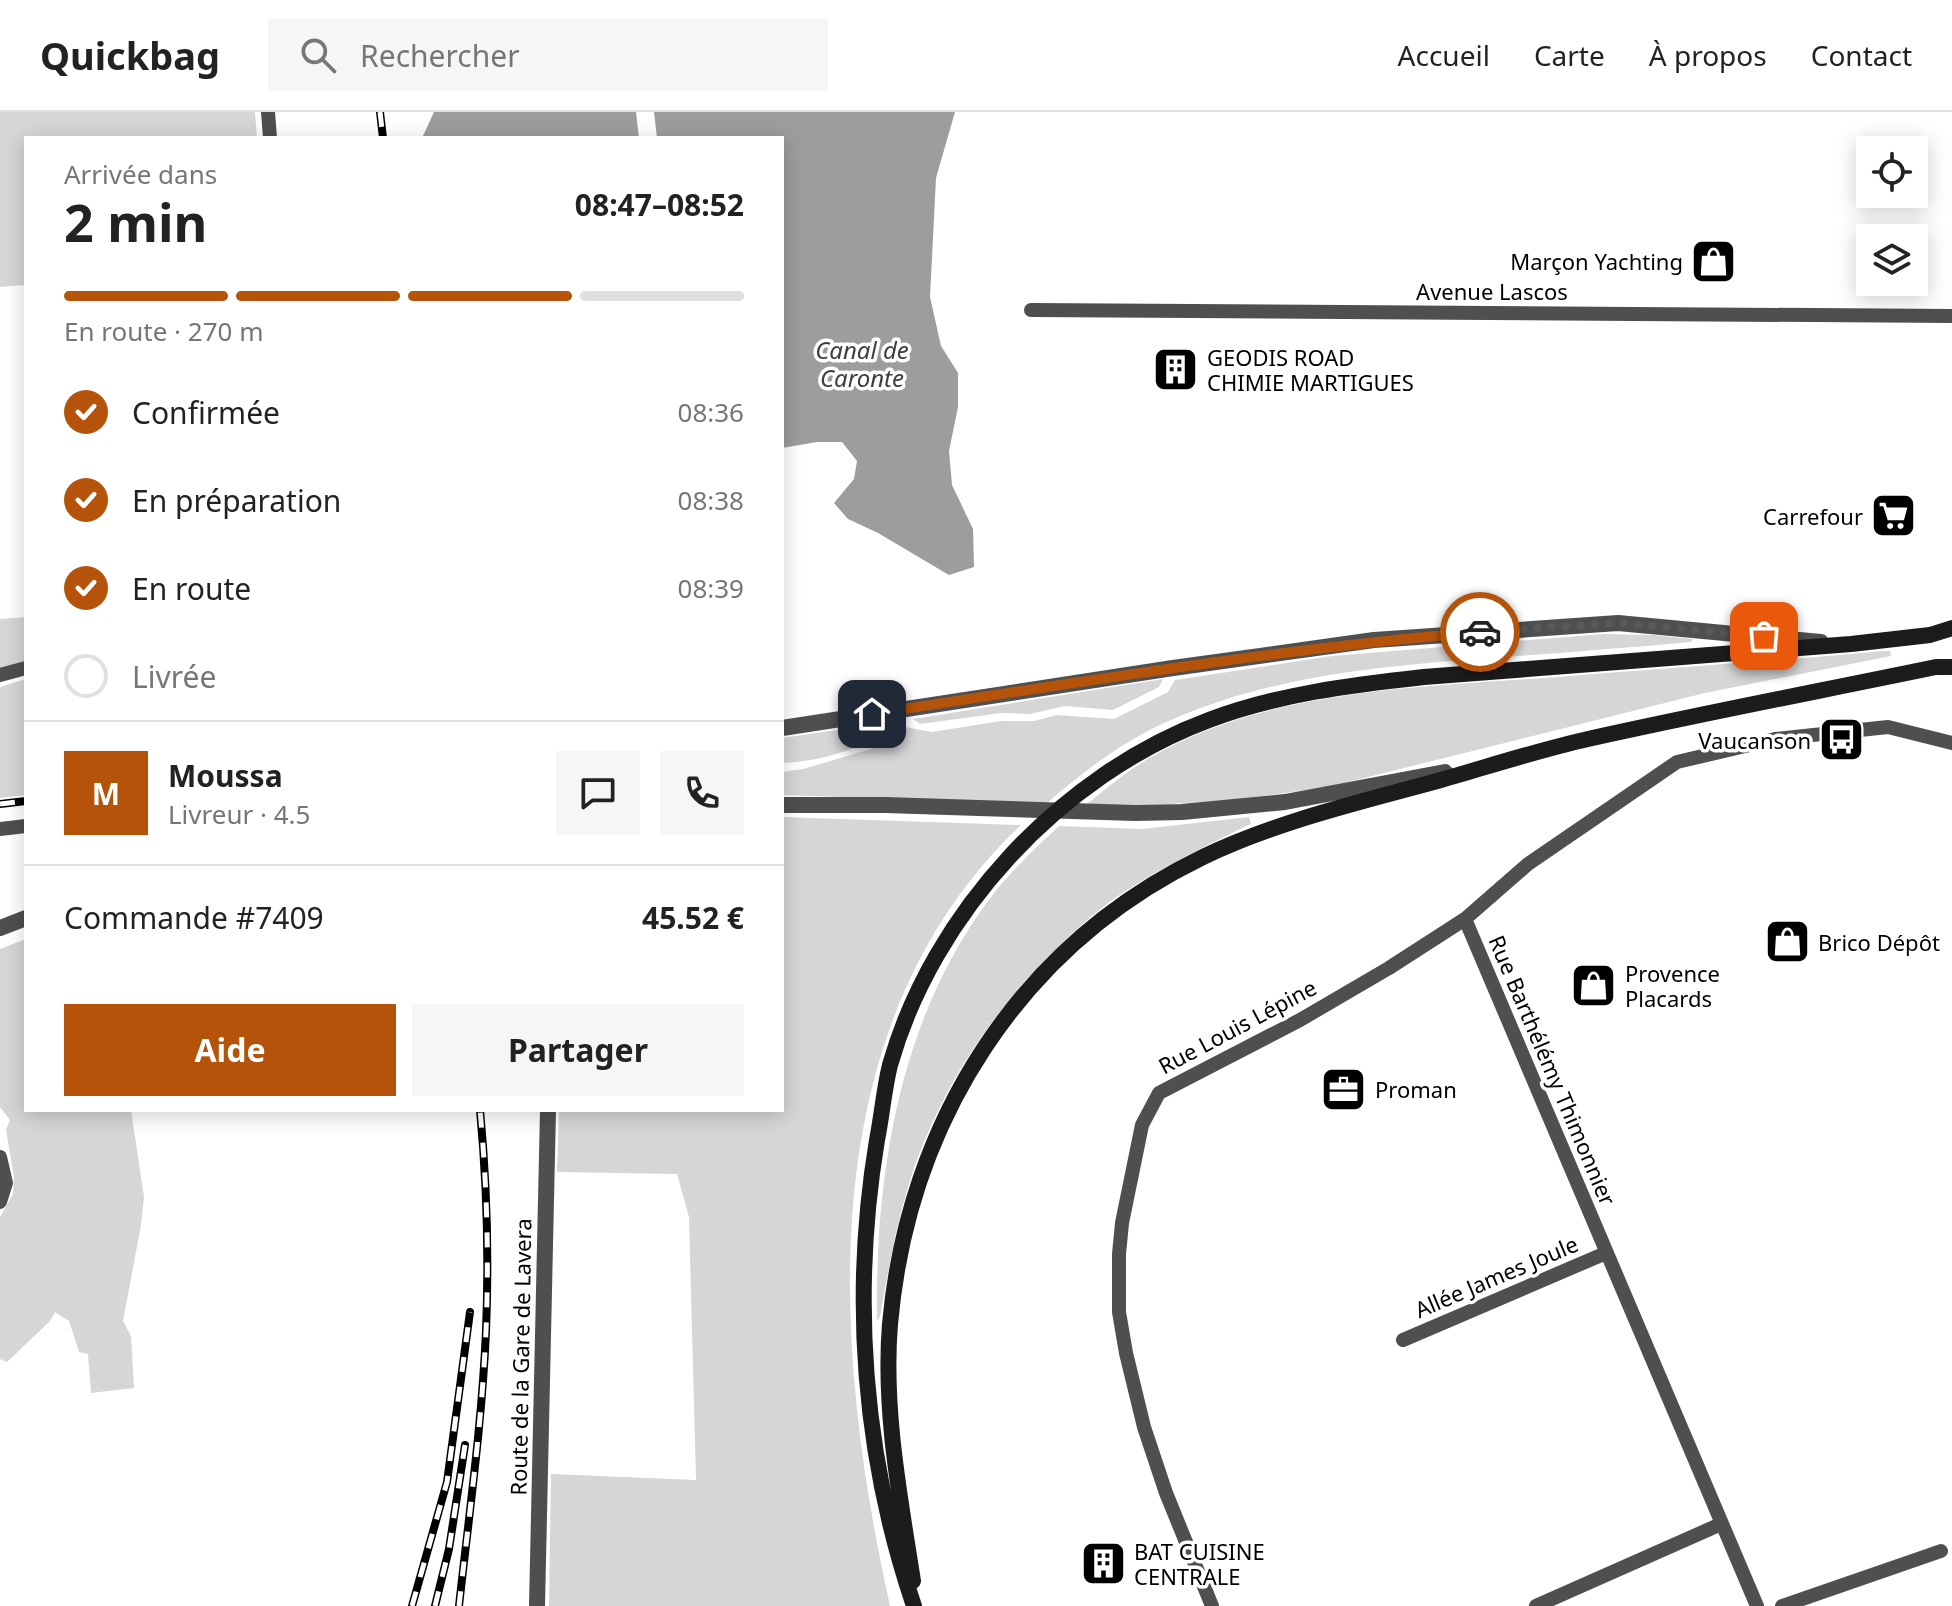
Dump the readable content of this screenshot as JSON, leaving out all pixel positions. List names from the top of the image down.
{
  "streets": {
    "street": [
      "Avenue Lascos",
      "Rue Louis Lépine",
      "Rue Barthélémy Thimonnier",
      "Allée James Joule",
      "Route de la Gare de Lavera"
    ]
  },
  "crossings": [
    ["Rue Louis Lépine", "Rue Barthélémy Thimonnier"],
    ["Rue Barthélémy Thimonnier", "Allée James Joule"]
  ],
  "water": ["Canal de Caronte"],
  "places": {
    "shop": ["Marçon Yachting", "Brico Dépôt", "Provence Placards"],
    "building": ["GEODIS ROAD CHIMIE MARTIGUES", "BAT CUISINE CENTRALE"],
    "supermarket": ["Carrefour"],
    "bus stop": ["Vaucanson"],
    "office": ["Proman"]
  },
  "page": {
    "header": "Quickbag",
    "search": "Rechercher",
    "nav": [
      "Accueil",
      "Carte",
      "À propos",
      "Contact"
    ],
    "heading": ["2 min", "Arrivée dans", "08:47–08:52"],
    "panel": [
      "Moussa",
      "Livreur · 4.5",
      "Commande #7409",
      "45.52 €"
    ],
    "bar": "En route · 270 m",
    "list": [
      ["Confirmée", "08:36"],
      ["En préparation", "08:38"],
      ["En route", "08:39"],
      "Livrée"
    ],
    "round": "M",
    "buttons": ["Aide", "Partager"]
  }
}
